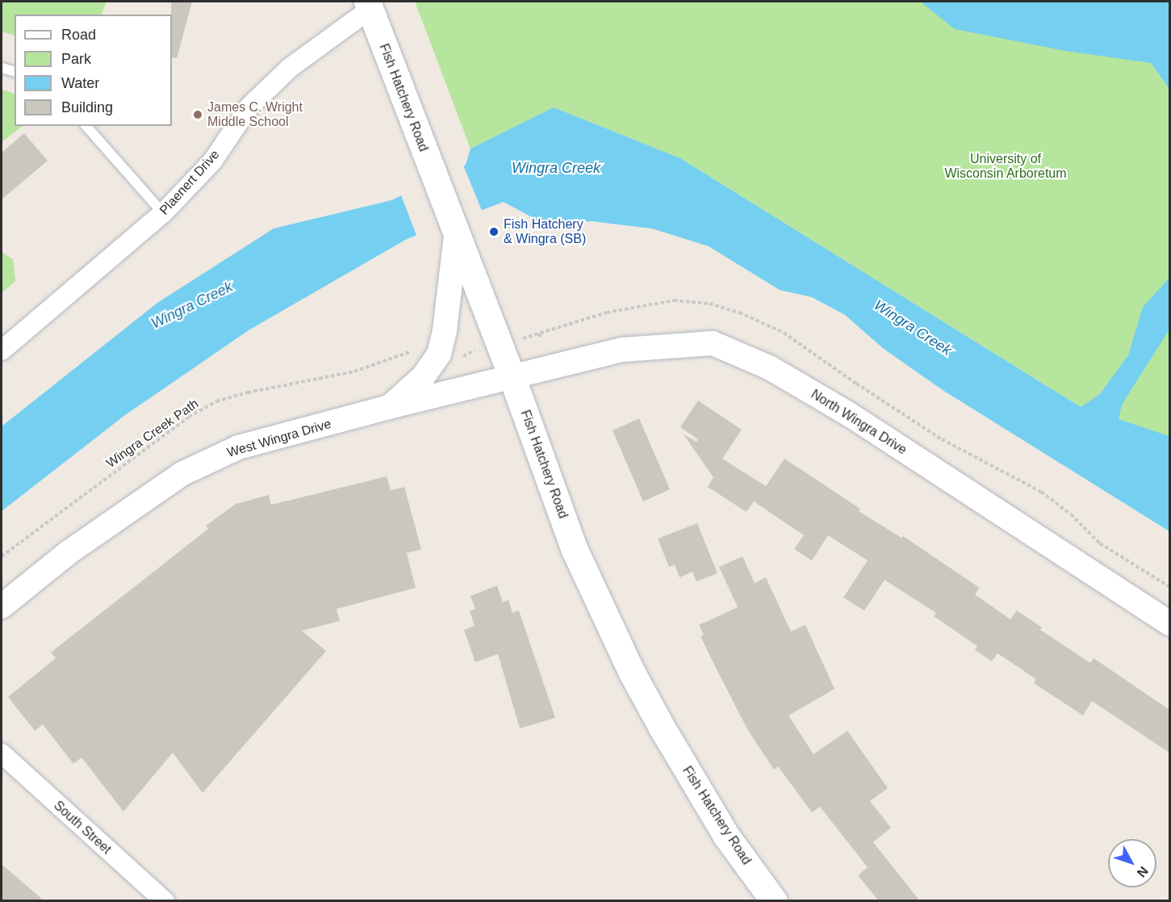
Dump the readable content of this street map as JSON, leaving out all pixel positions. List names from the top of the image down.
{
  "streets": {
    "main road": ["Fish Hatchery Road"],
    "street": [
      "Plaenert Drive",
      "North Wingra Drive",
      "West Wingra Drive",
      "South Street"
    ],
    "path": ["Wingra Creek Path"]
  },
  "crossings": [
    ["Fish Hatchery Road", "Plaenert Drive"],
    ["Fish Hatchery Road", "North Wingra Drive"],
    ["Fish Hatchery Road", "West Wingra Drive"],
    ["North Wingra Drive", "West Wingra Drive"]
  ],
  "water": ["Wingra Creek"],
  "parks": ["University of Wisconsin Arboretum"],
  "places": ["James C. Wright Middle School", "Fish Hatchery & Wingra (SB)"],
  "legend": [
    "Road",
    "Park",
    "Water",
    "Building"
  ],
  "north": "bottom right"
}
